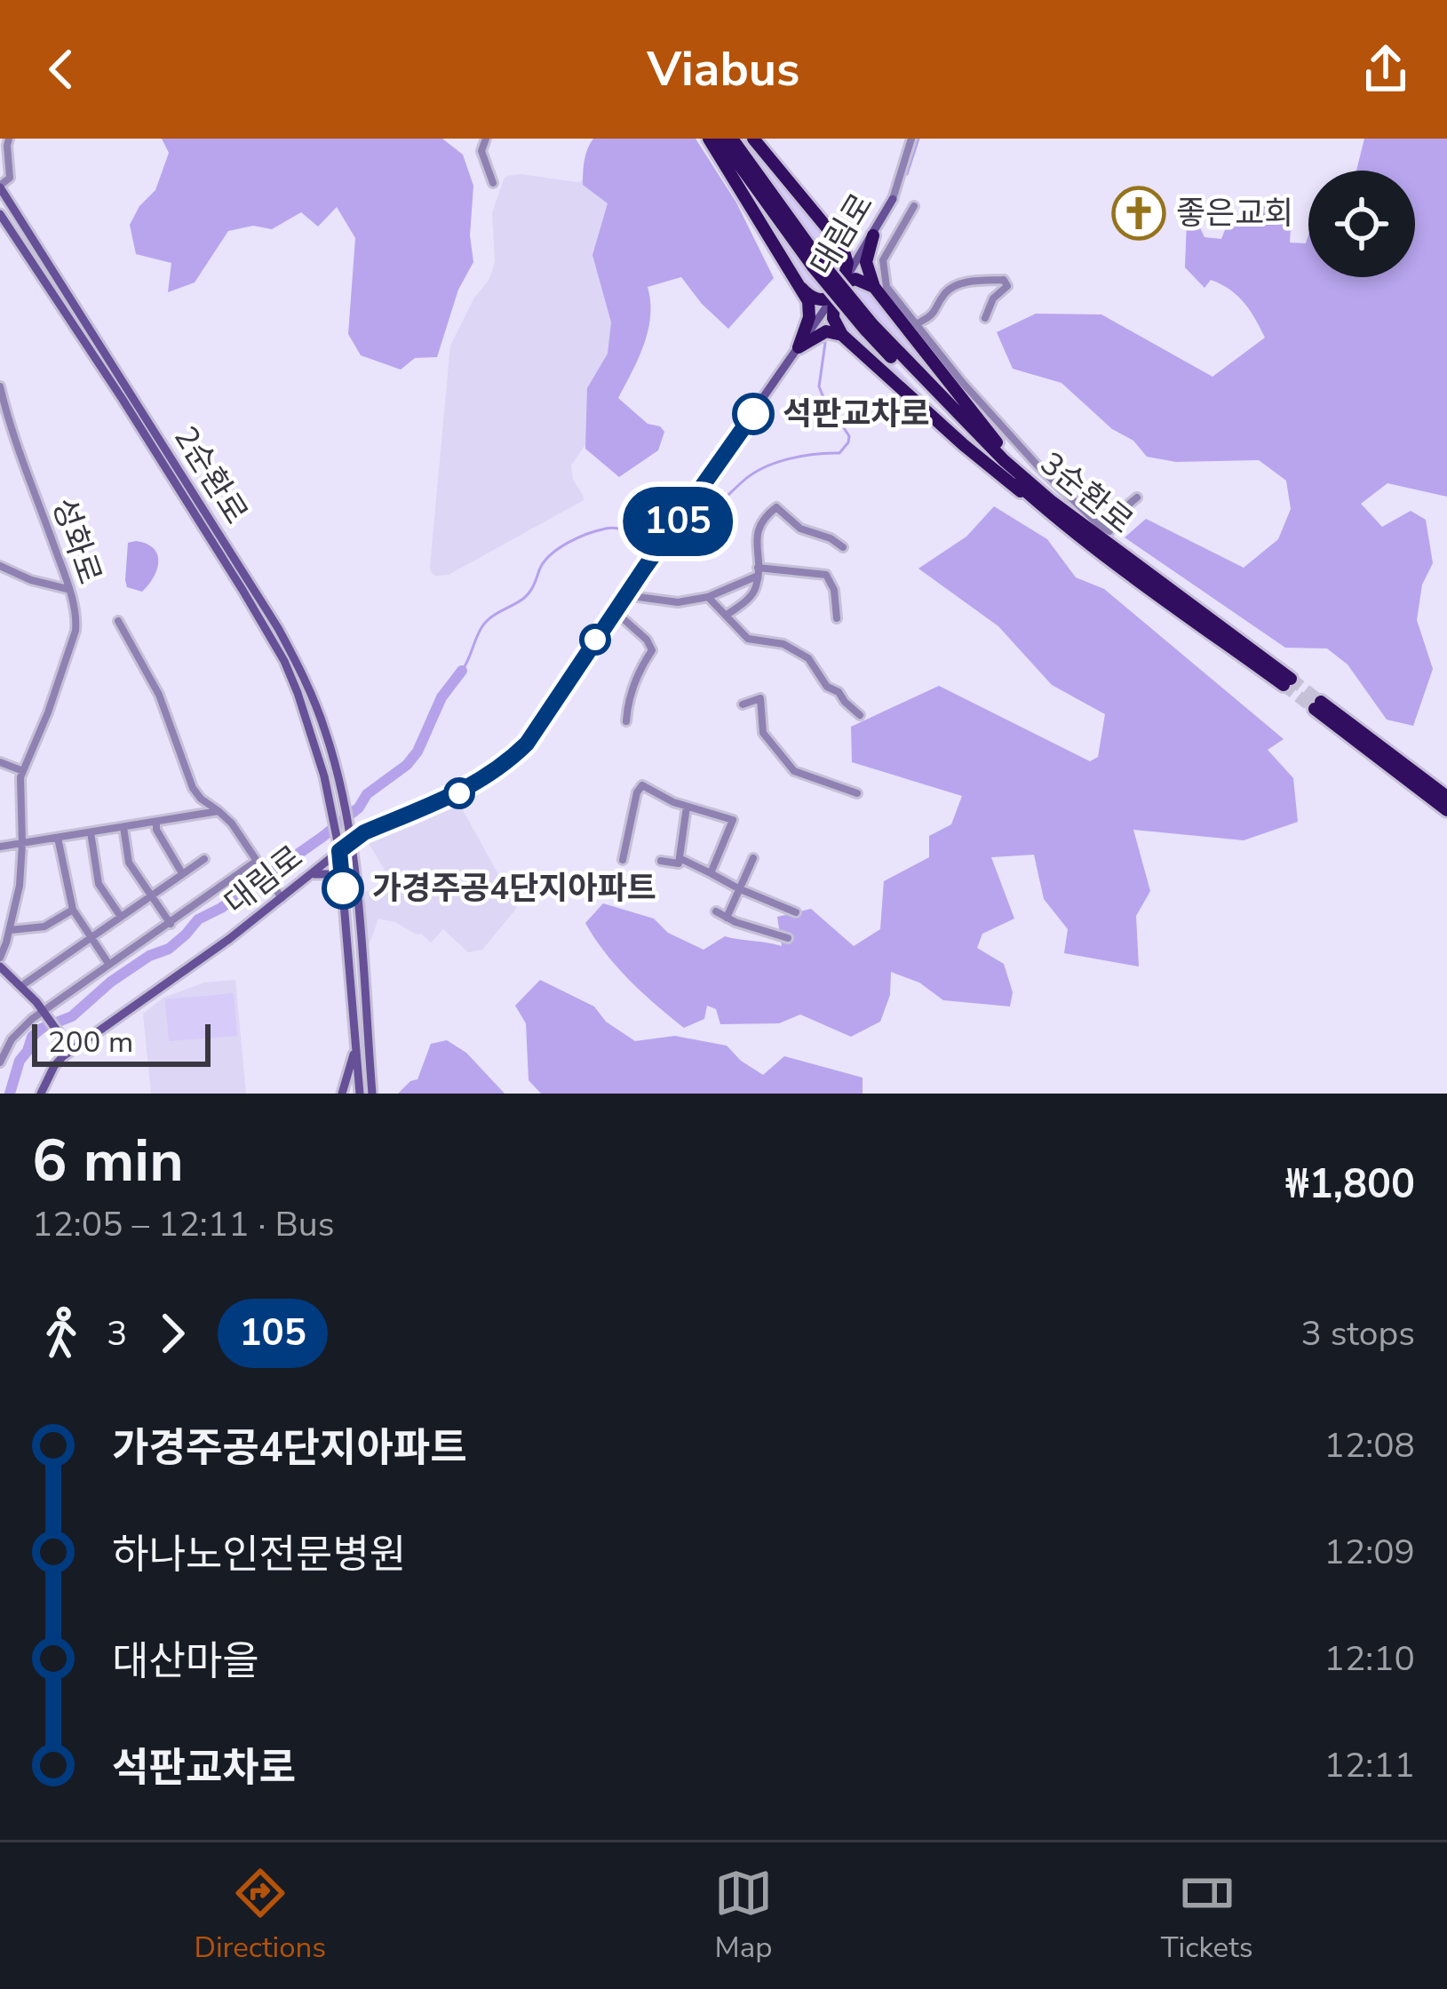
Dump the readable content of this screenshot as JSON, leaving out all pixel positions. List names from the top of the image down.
{
  "streets": {
    "highway": ["3순환로"],
    "street": ["대림로", "2순환로", "성화로"]
  },
  "crossings": [
    ["대림로", "2순환로"]
  ],
  "places": {
    "church": ["좋은교회"],
    "other": ["석판교차로", "가경주공4단지아파트"]
  },
  "lines": ["bus line 105"],
  "scale_bar": "200 m",
  "page": {
    "header": "Viabus",
    "on_map": "105",
    "scale": "200 m",
    "heading": ["6 min", "12:05 – 12:11 · Bus", "₩1,800"],
    "legs": ["3", "105", "3 stops"],
    "list": [
      {
        "name": "가경주공4단지아파트",
        "value": "12:08"
      },
      {
        "name": "하나노인전문병원",
        "value": "12:09"
      },
      {
        "name": "대산마을",
        "value": "12:10"
      },
      {
        "name": "석판교차로",
        "value": "12:11"
      }
    ],
    "tabs": ["Directions", "Map", "Tickets"]
  }
}
